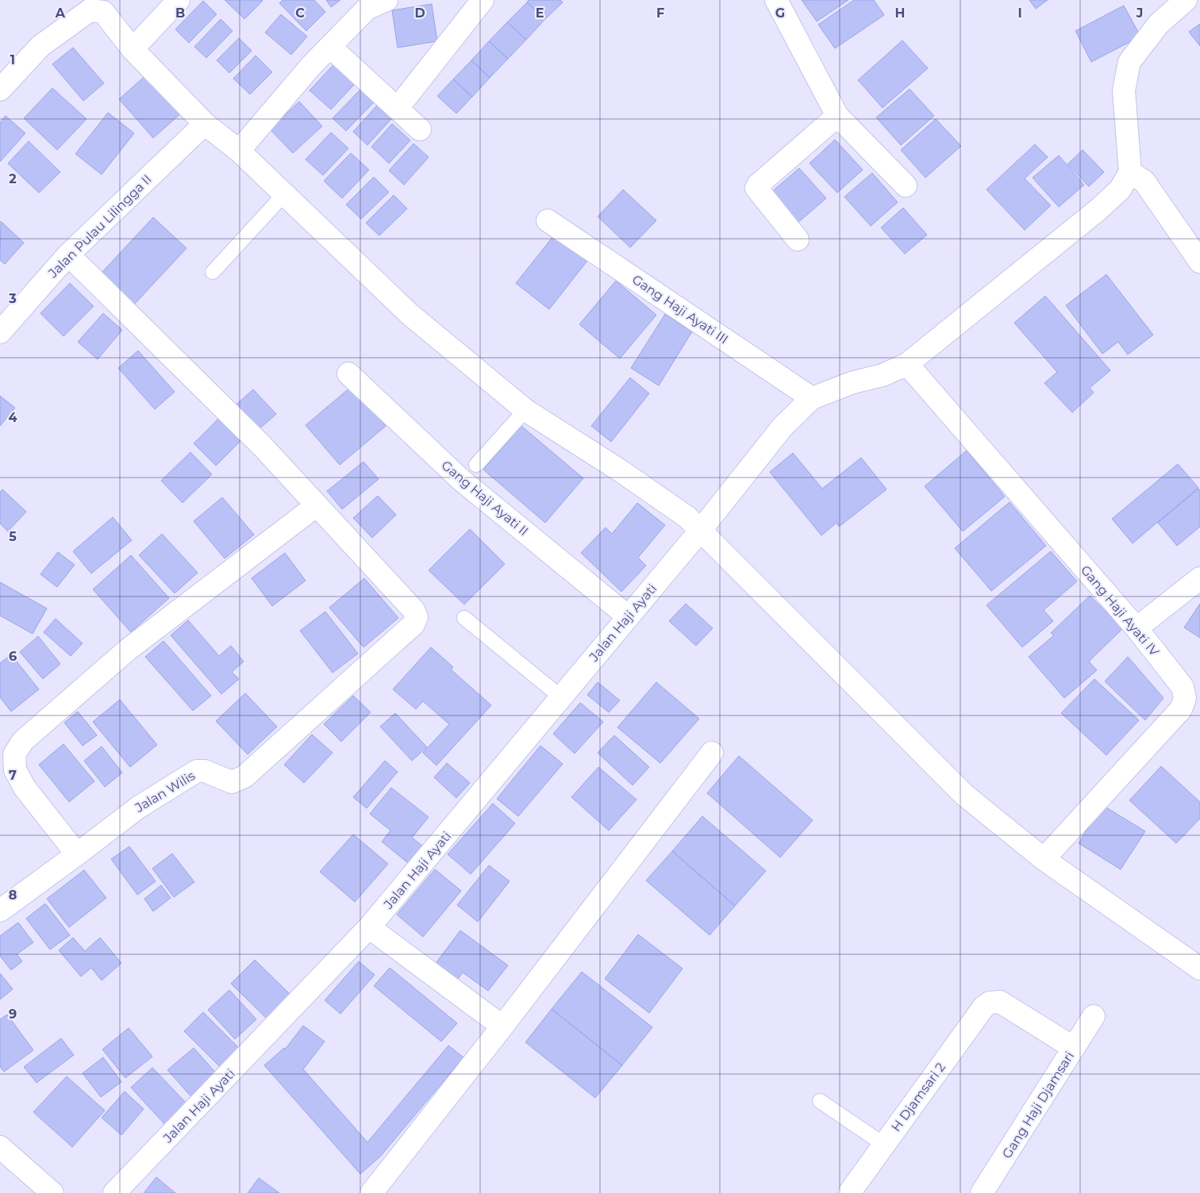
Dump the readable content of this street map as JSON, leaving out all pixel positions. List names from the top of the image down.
{
  "streets": {
    "street": [
      "Jalan Pulau Lilingga II",
      "Gang Haji Ayati III",
      "Gang Haji Ayati II",
      "Gang Haji Ayati IV",
      "Jalan Haji Ayati",
      "Jalan Wilis",
      "H Djamsari 2",
      "Gang Haji Djamsari"
    ]
  },
  "crossings": [
    ["Gang Haji Ayati III", "Jalan Haji Ayati"],
    ["Gang Haji Ayati II", "Jalan Haji Ayati"],
    ["H Djamsari 2", "Gang Haji Djamsari"]
  ],
  "grid": {
    "columns": [
      "A",
      "B",
      "C",
      "D",
      "E",
      "F",
      "G",
      "H",
      "I",
      "J"
    ],
    "rows": [
      "1",
      "2",
      "3",
      "4",
      "5",
      "6",
      "7",
      "8",
      "9"
    ]
  }
}
